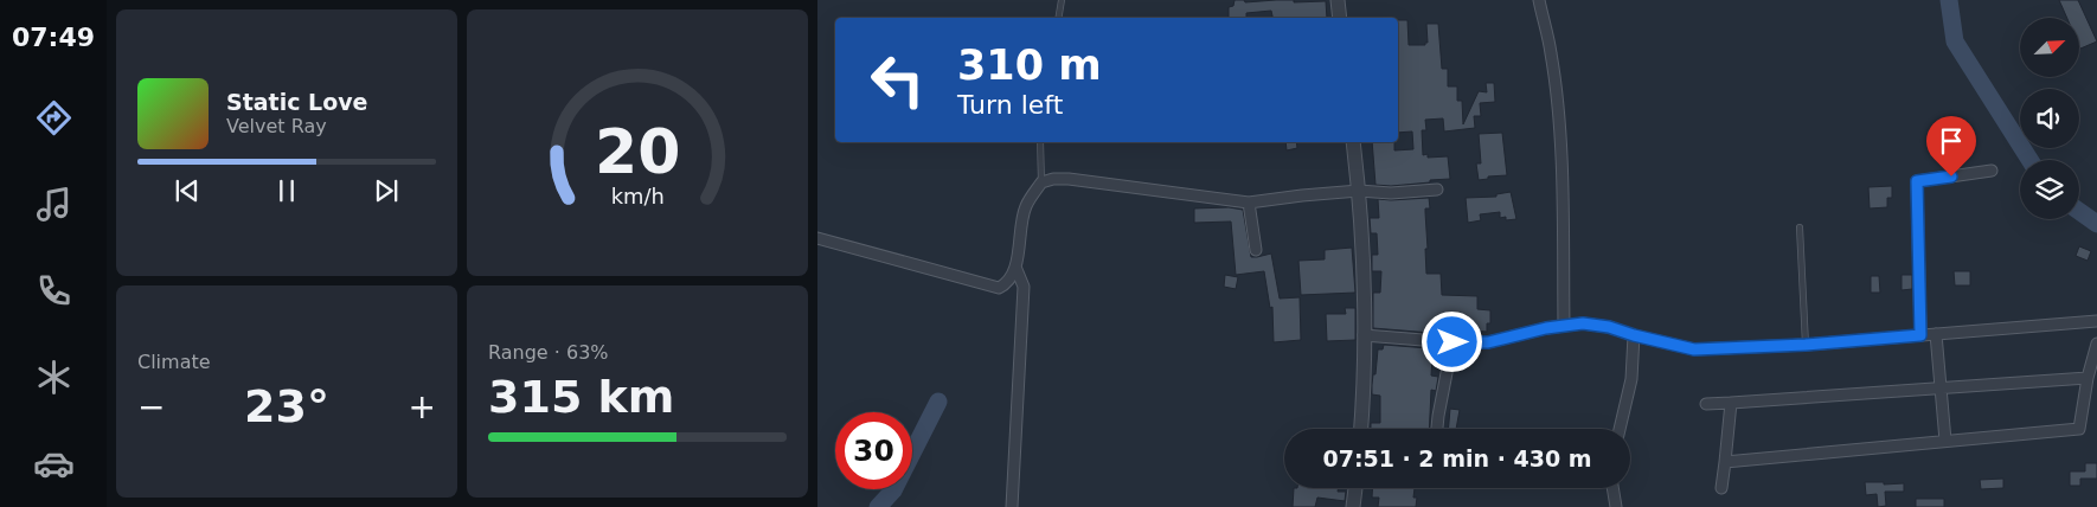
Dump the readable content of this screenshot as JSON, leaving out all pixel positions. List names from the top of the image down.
{
  "north": "top right",
  "page": {
    "tabs": "07:49",
    "turn": ["310 m", "Turn left"],
    "song": ["Static Love", "Velvet Ray"],
    "tile": [
      "Climate",
      ["Range · 63%", "315 km"]
    ],
    "heat": ["−", "23°", "+"],
    "limit": "30",
    "trip": "07:51 · 2 min · 430 m",
    "gauge": ["20", "km/h"]
  }
}
